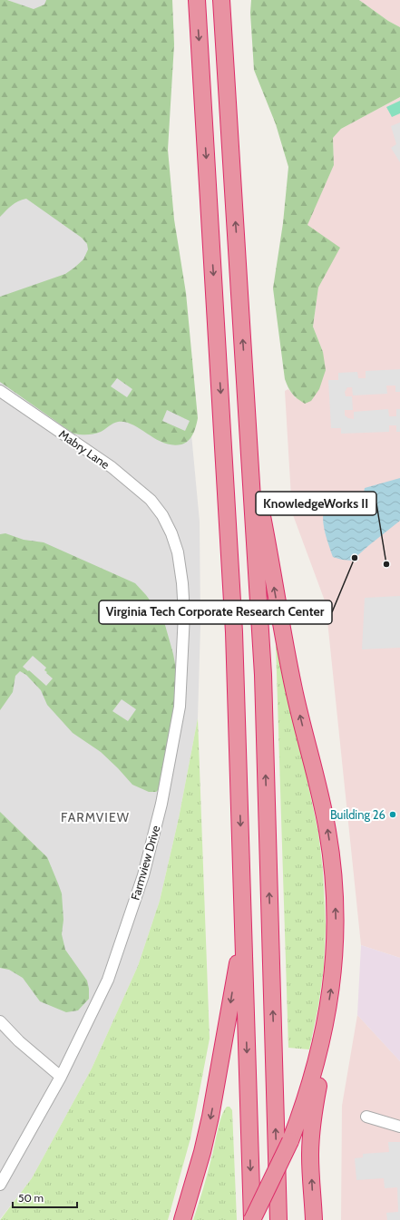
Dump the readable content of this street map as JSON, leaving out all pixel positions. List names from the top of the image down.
{
  "streets": {
    "street": ["Mabry Lane", "Farmview Drive"]
  },
  "crossings": [
    ["Mabry Lane", "Farmview Drive"]
  ],
  "districts": ["FARMVIEW"],
  "places": ["Virginia Tech Corporate Research Center", "KnowledgeWorks II", "Building 26"],
  "scale_bar": "50 m"
}
